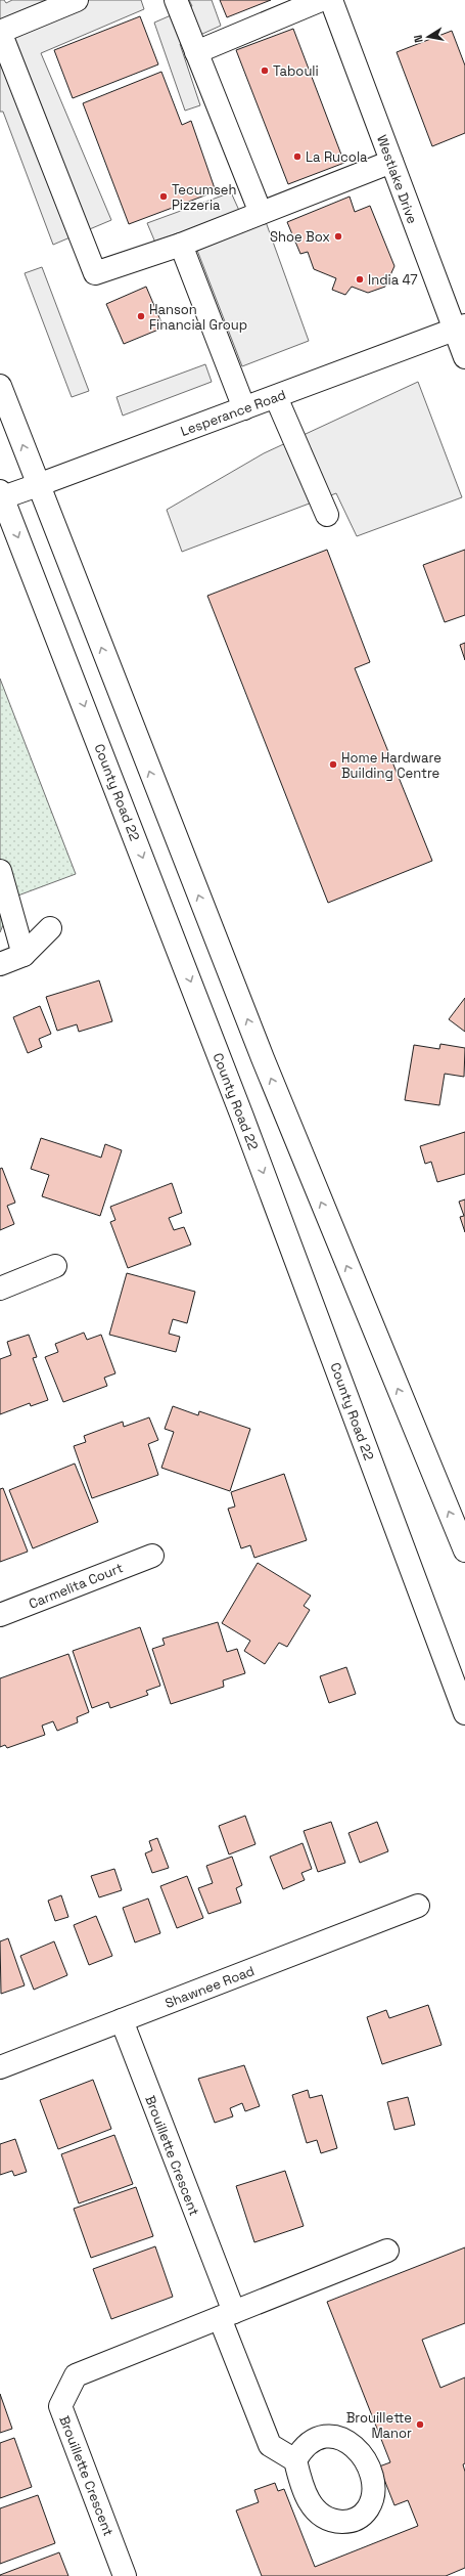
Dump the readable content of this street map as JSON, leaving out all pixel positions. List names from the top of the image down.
{
  "streets": {
    "main road": [
      "Westlake Drive",
      "Lesperance Road",
      "County Road 22",
      "Carmelita Court",
      "Shawnee Road",
      "Brouillette Crescent"
    ]
  },
  "crossings": [
    ["Westlake Drive", "Lesperance Road"],
    ["Lesperance Road", "County Road 22"],
    ["Shawnee Road", "Brouillette Crescent"]
  ],
  "places": [
    "Tabouli",
    "La Rucola",
    "Tecumseh Pizzeria",
    "Shoe Box",
    "India 47",
    "Hanson Financial Group",
    "Home Hardware Building Centre",
    "Brouillette Manor"
  ],
  "north": "left"
}
